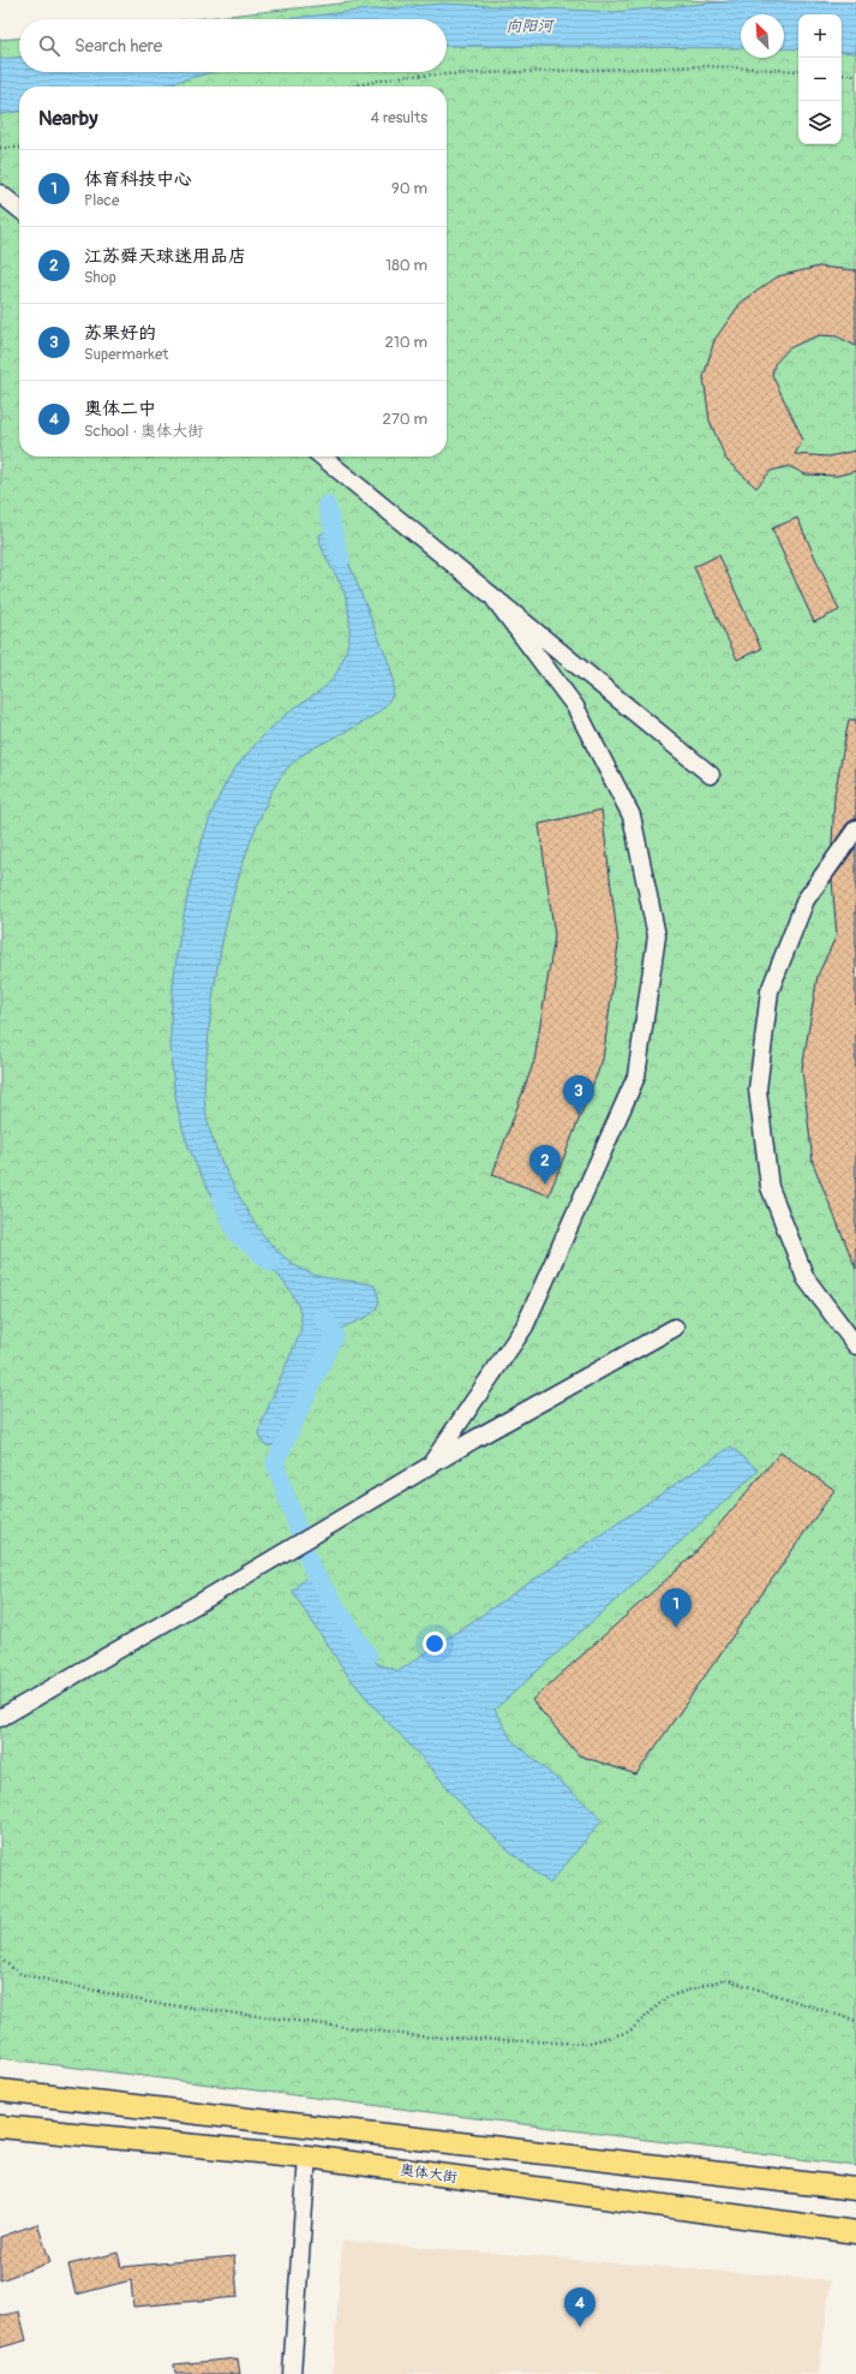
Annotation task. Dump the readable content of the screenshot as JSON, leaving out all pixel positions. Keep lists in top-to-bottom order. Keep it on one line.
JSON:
{"streets":{"main road":["奥体大街"]},"water":["向阳河"],"north":"top left","page":{"map_buttons":["+","−"],"search":"Search here","heading":["Nearby","4 results"],"list":[{"mark":"1","name":"体育科技中心","note":"Place","value":"90 m"},{"mark":"2","name":"江苏舜天球迷用品店","note":"Shop","value":"180 m"},{"mark":"3","name":"苏果好的","note":"Supermarket","value":"210 m"},{"mark":"4","name":"奥体二中","note":"School · 奥体大街","value":"270 m"}],"pins":["3","2","1","4"]}}
